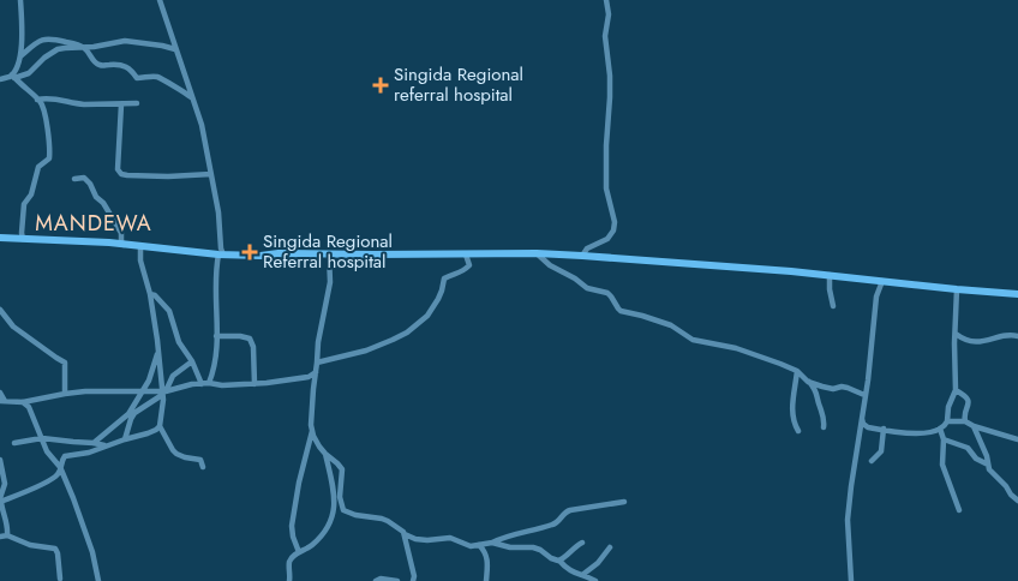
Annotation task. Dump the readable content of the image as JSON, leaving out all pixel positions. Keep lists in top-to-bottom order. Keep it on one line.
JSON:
{"districts":["MANDEWA"],"places":{"health":["Singida Regional referral hospital","Singida Regional Referral hospital"]}}
